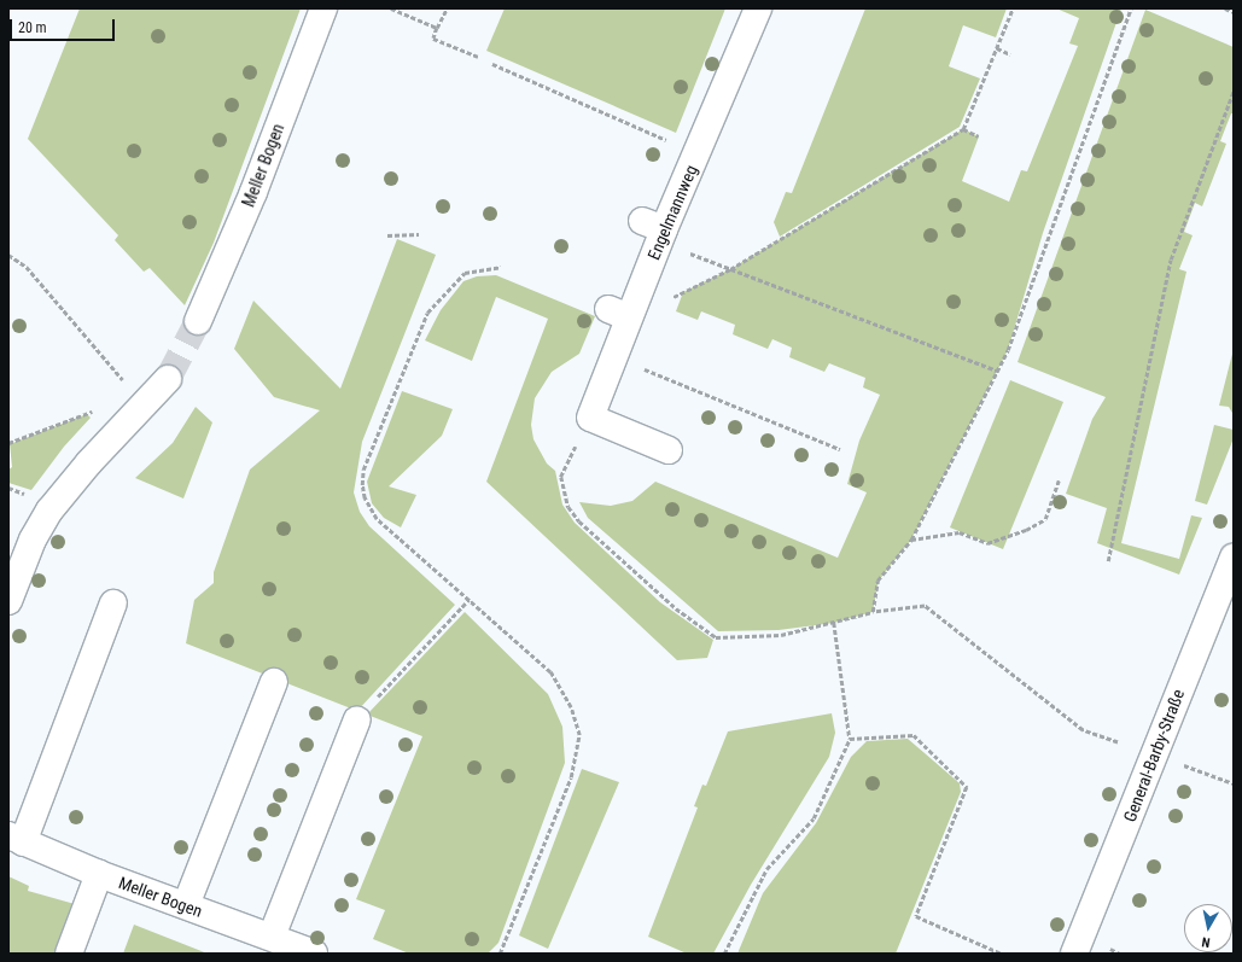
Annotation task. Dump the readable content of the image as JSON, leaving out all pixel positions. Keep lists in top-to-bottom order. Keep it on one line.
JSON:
{"streets":{"street":["Meller Bogen","Engelmannweg","General-Barby-Straße"]},"scale_bar":"20 m","north":"bottom"}
